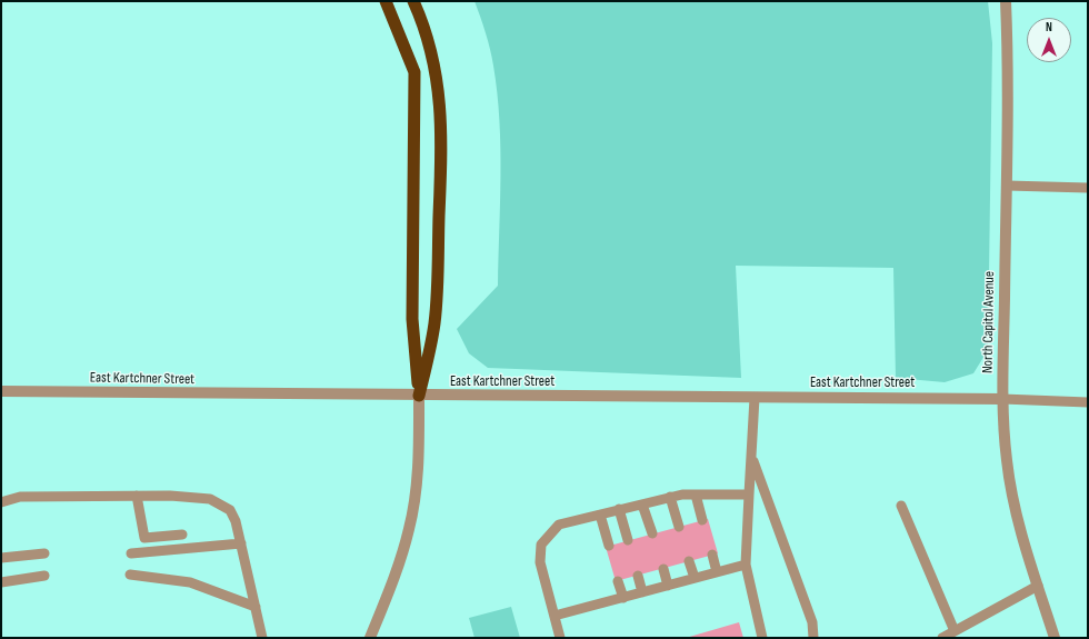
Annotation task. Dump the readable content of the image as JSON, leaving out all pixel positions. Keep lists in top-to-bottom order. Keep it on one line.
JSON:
{"streets":{"street":["North Capitol Avenue","East Kartchner Street"]},"crossings":[["North Capitol Avenue","East Kartchner Street"]],"north":"top"}
